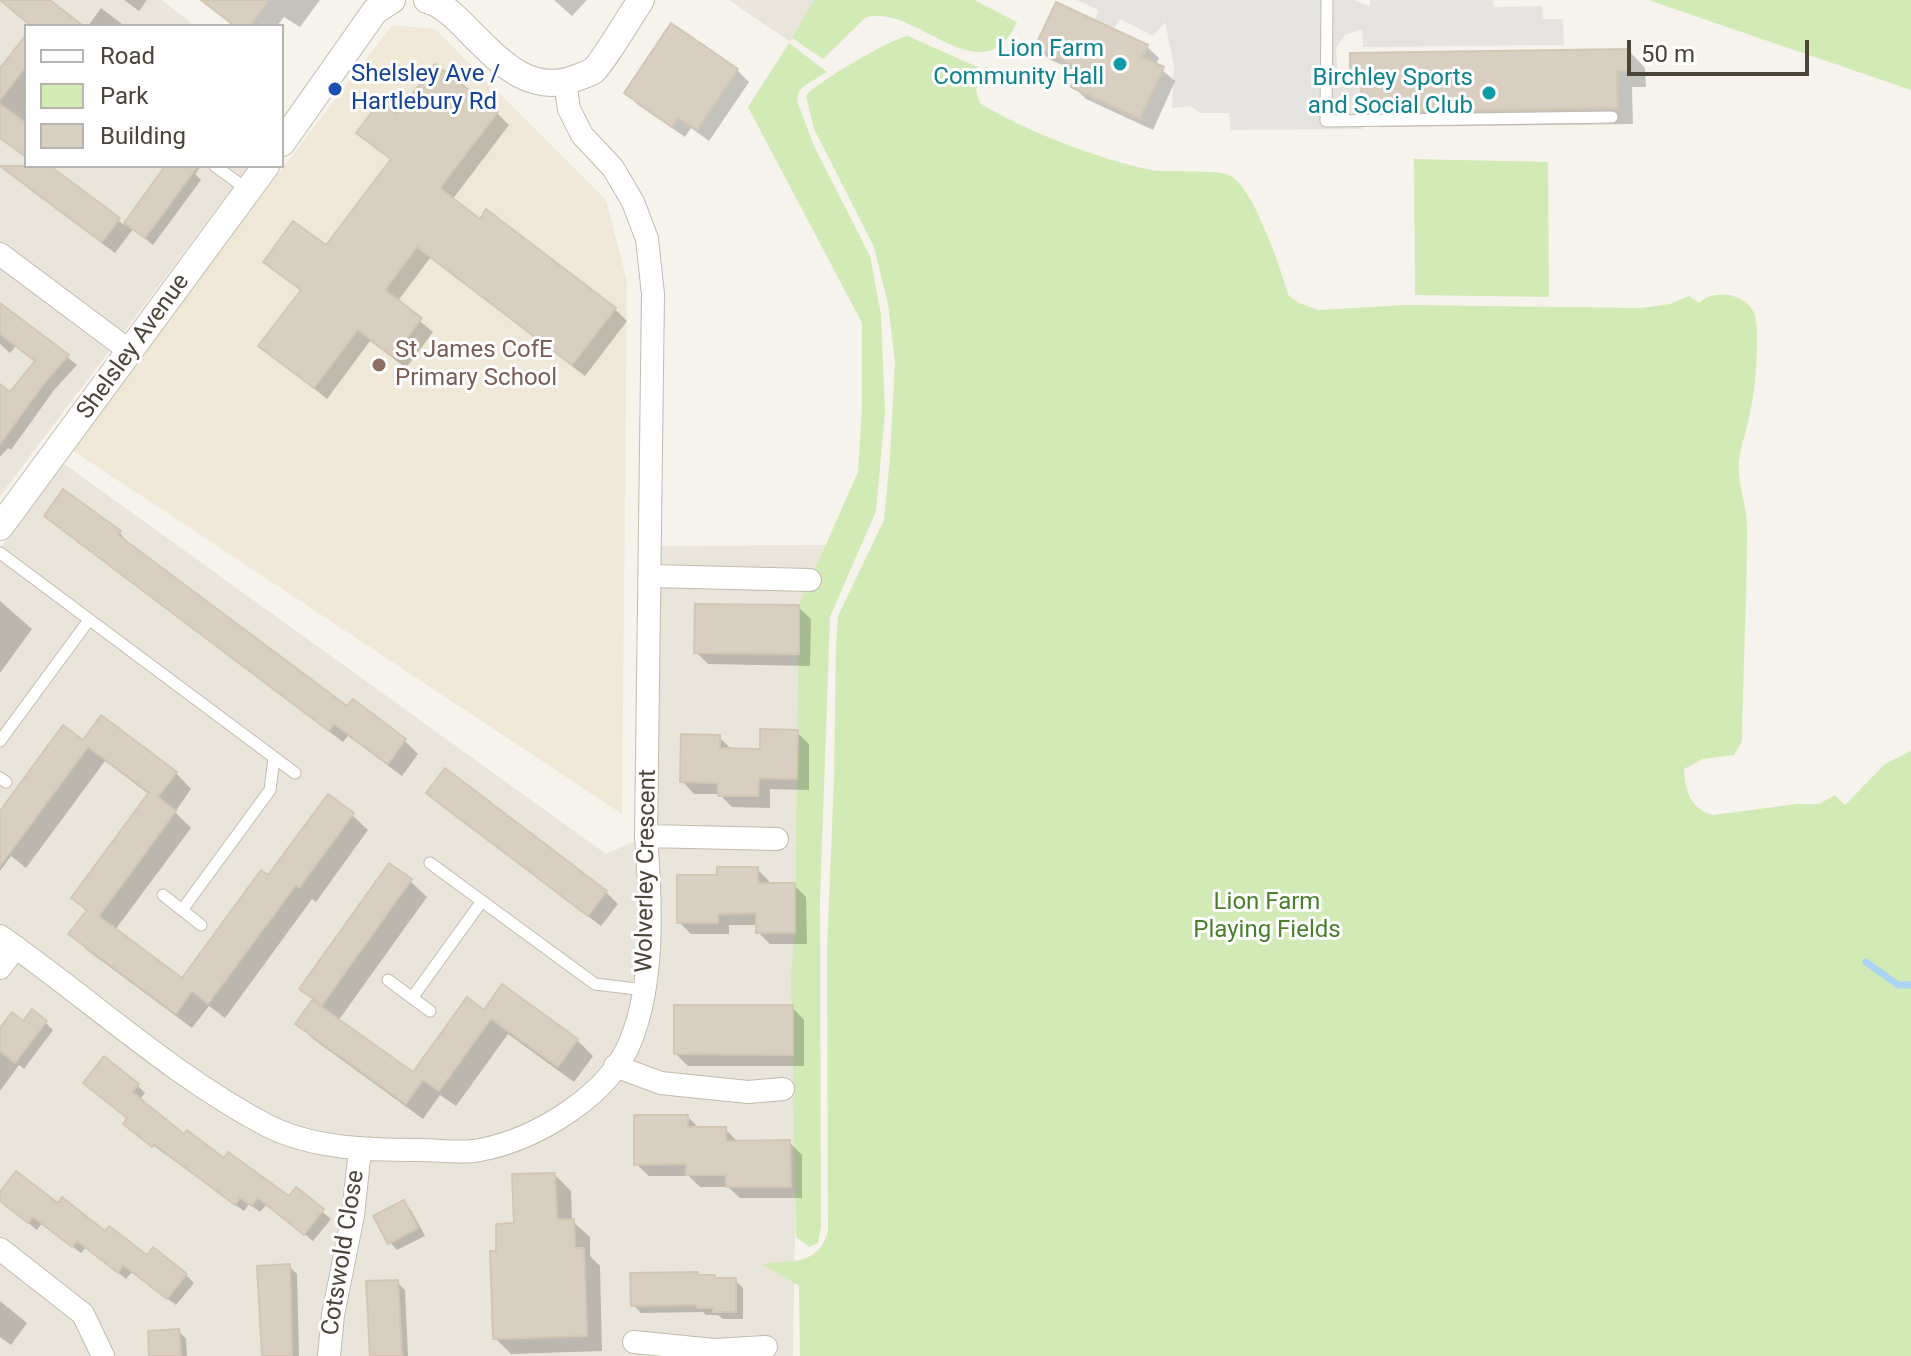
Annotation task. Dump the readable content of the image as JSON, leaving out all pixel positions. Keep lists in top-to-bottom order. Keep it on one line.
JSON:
{"streets":{"street":["Shelsley Avenue","Wolverley Crescent","Cotswold Close"]},"crossings":[["Wolverley Crescent","Cotswold Close"]],"parks":["Lion Farm Playing Fields"],"places":["Lion Farm Community Hall","Shelsley Ave / Hartlebury Rd","Birchley Sports and Social Club","St James CofE Primary School"],"legend":["Road","Park","Building"],"scale_bar":"50 m"}
